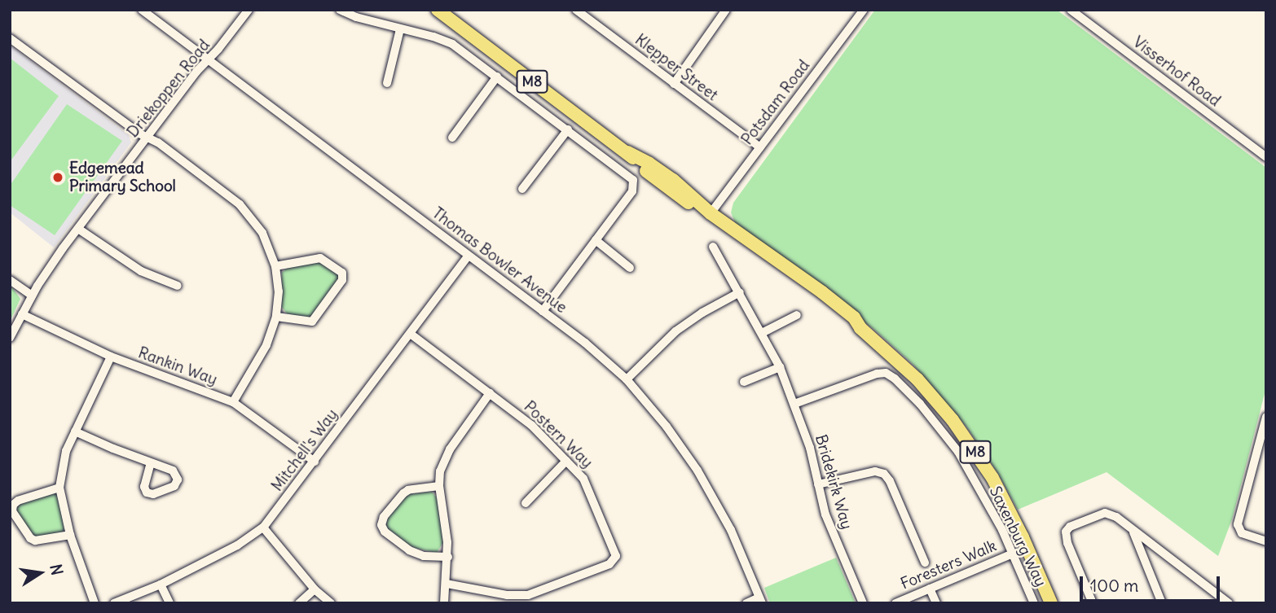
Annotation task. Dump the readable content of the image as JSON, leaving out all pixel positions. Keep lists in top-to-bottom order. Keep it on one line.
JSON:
{"streets":{"main road":["M8"],"street":["Klepper Street","Visserhof Road","Driekoppen Road","Potsdam Road","Thomas Bowler Avenue","Rankin Way","Postern Way","Mitchell's Way","Bridekirk Way","Saxenburg Way","Foresters Walk"]},"crossings":[["Klepper Street","Potsdam Road"],["M8","Potsdam Road"],["Driekoppen Road","Thomas Bowler Avenue"],["Driekoppen Road","Rankin Way"],["Thomas Bowler Avenue","Mitchell's Way"],["Rankin Way","Mitchell's Way"],["Postern Way","Mitchell's Way"],["Bridekirk Way","Saxenburg Way"],["Saxenburg Way","Foresters Walk"]],"places":["Edgemead Primary School"],"scale_bar":"100 m","north":"right"}
